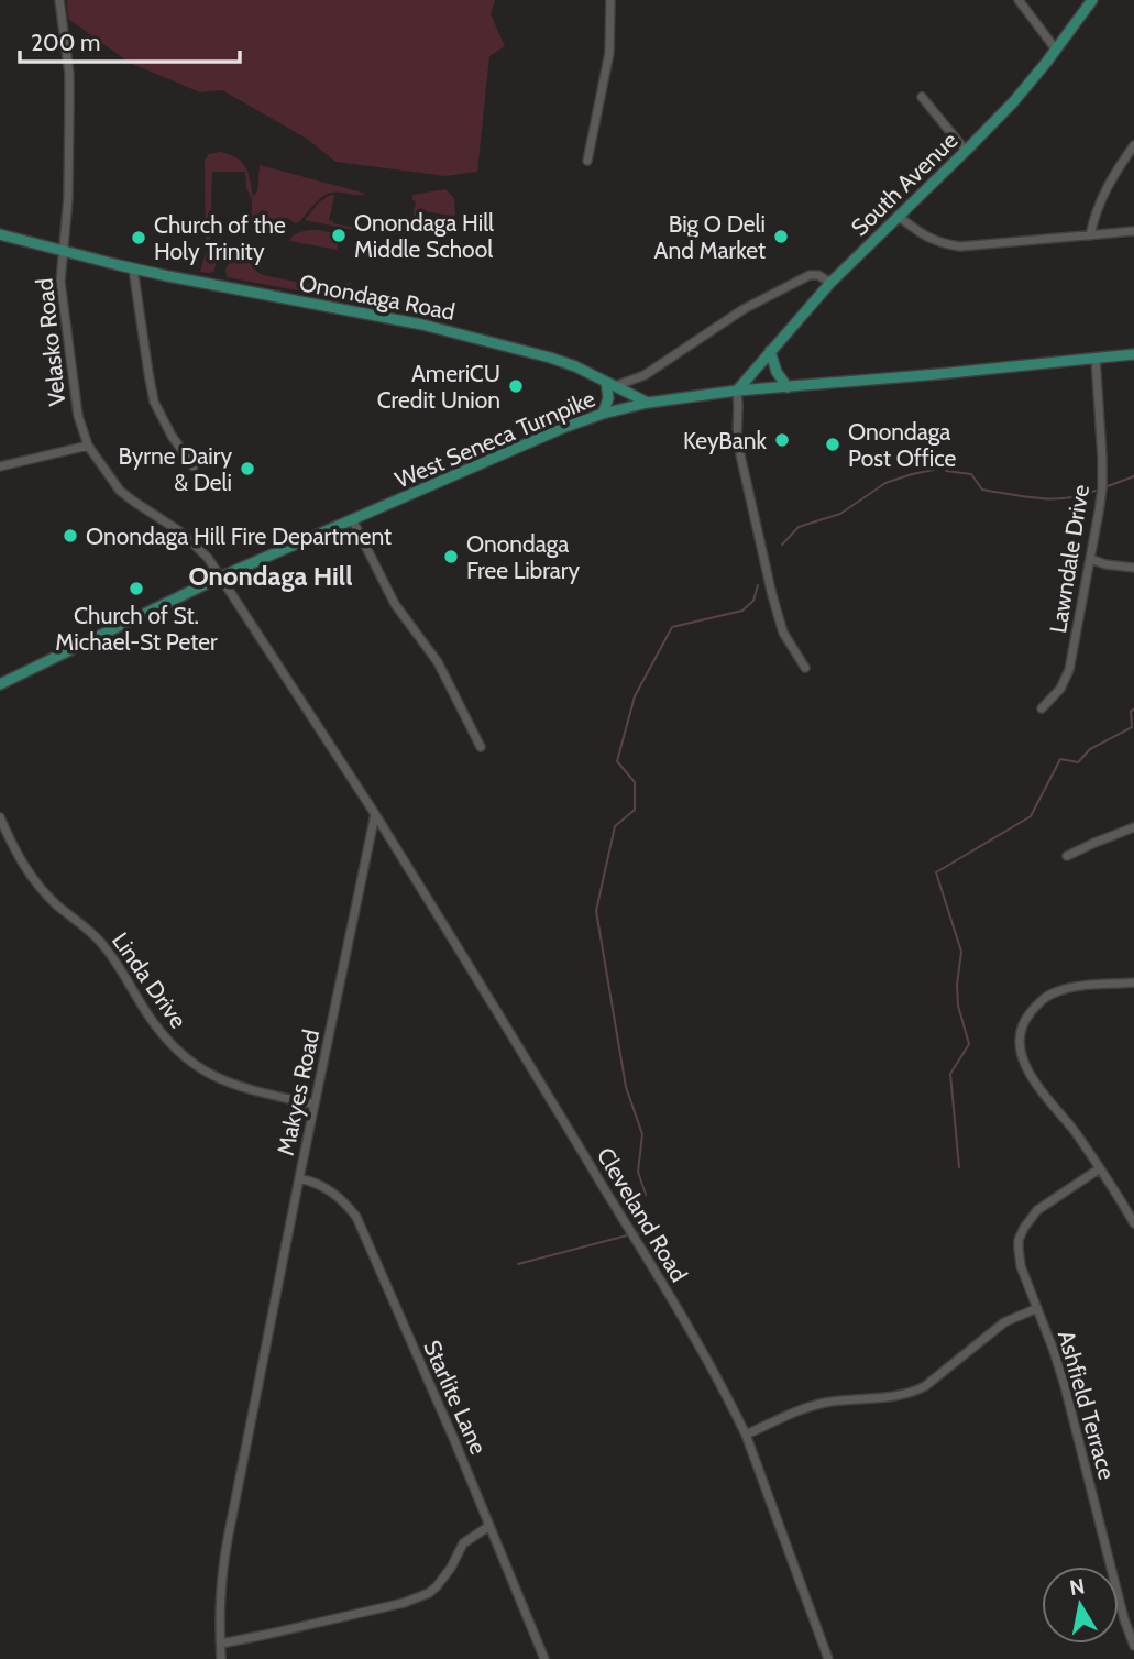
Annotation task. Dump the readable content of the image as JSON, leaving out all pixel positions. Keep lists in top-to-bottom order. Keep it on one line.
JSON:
{"streets":{"main road":["South Avenue","Onondaga Road","West Seneca Turnpike"],"street":["Velasko Road","Lawndale Drive","Linda Drive","Makyes Road","Cleveland Road","Starlite Lane","Ashfield Terrace"]},"crossings":[["South Avenue","West Seneca Turnpike"],["Onondaga Road","Velasko Road"],["Onondaga Road","West Seneca Turnpike"],["Velasko Road","West Seneca Turnpike"],["West Seneca Turnpike","Lawndale Drive"],["Linda Drive","Makyes Road"],["Makyes Road","Cleveland Road"],["Makyes Road","Starlite Lane"],["Cleveland Road","Ashfield Terrace"]],"districts":["Onondaga Hill"],"places":["Onondaga Hill Middle School","Big O Deli And Market","Church of the Holy Trinity","AmeriCU Credit Union","KeyBank","Onondaga Post Office","Byrne Dairy & Deli","Onondaga Hill Fire Department","Onondaga Free Library","Church of St. Michael-St Peter"],"scale_bar":"200 m","north":"top"}
